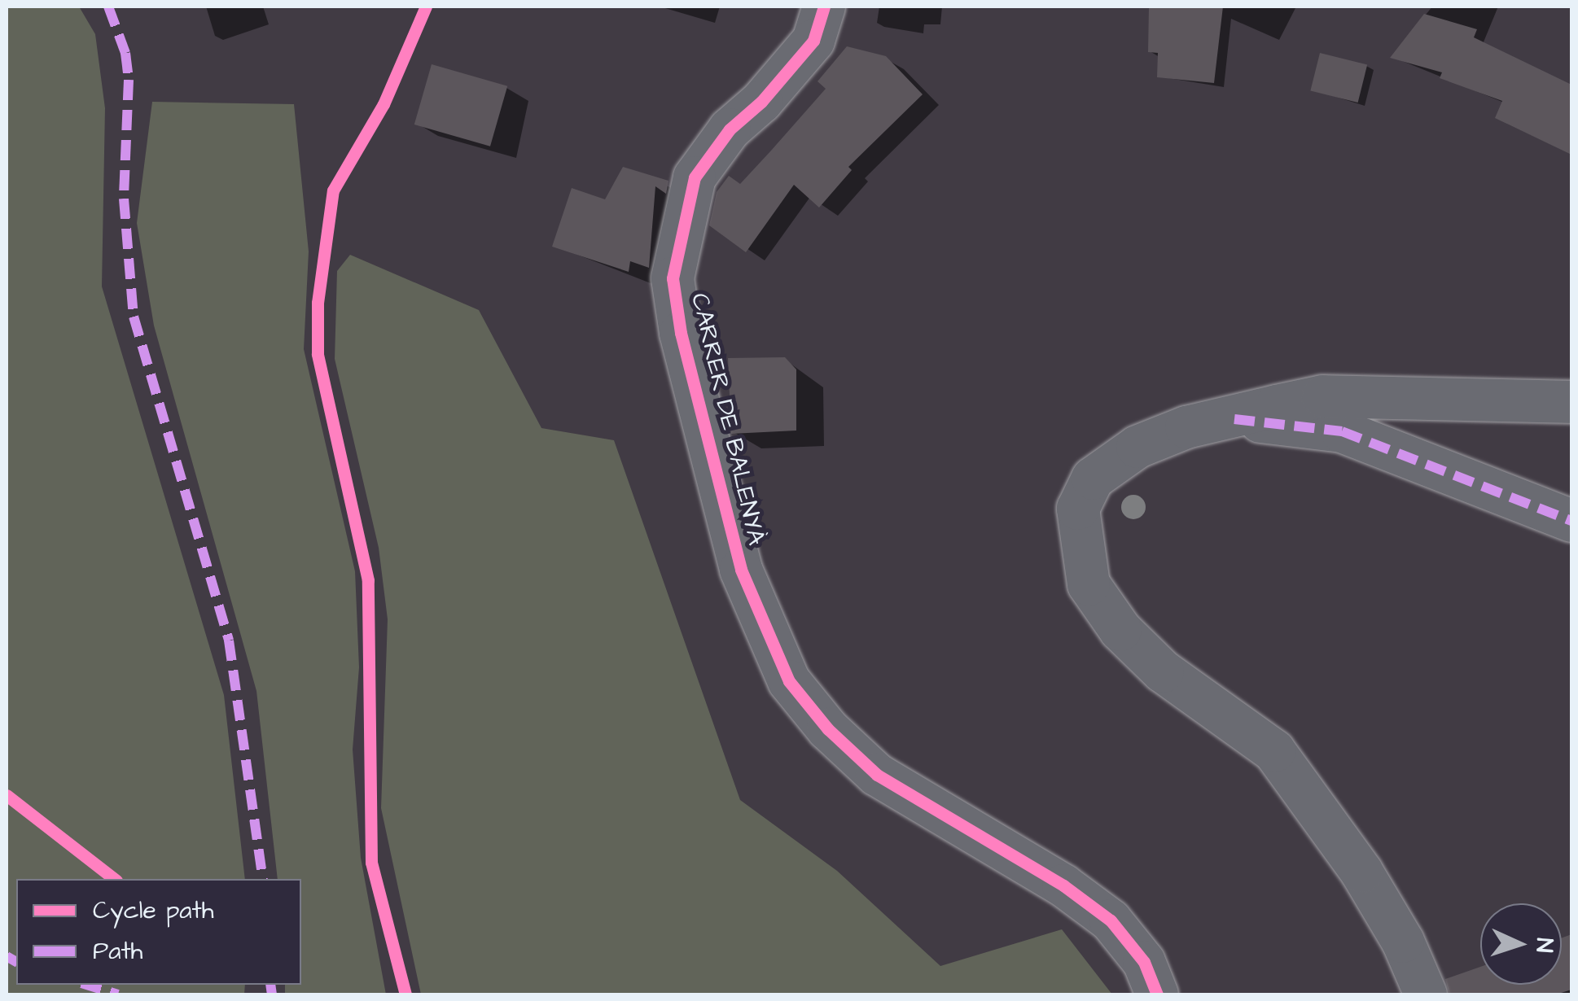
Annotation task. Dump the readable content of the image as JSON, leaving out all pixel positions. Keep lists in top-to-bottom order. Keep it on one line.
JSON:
{"streets":{"street":["CARRER DE BALENYÀ"]},"legend":["Cycle path","Path"],"north":"right"}
